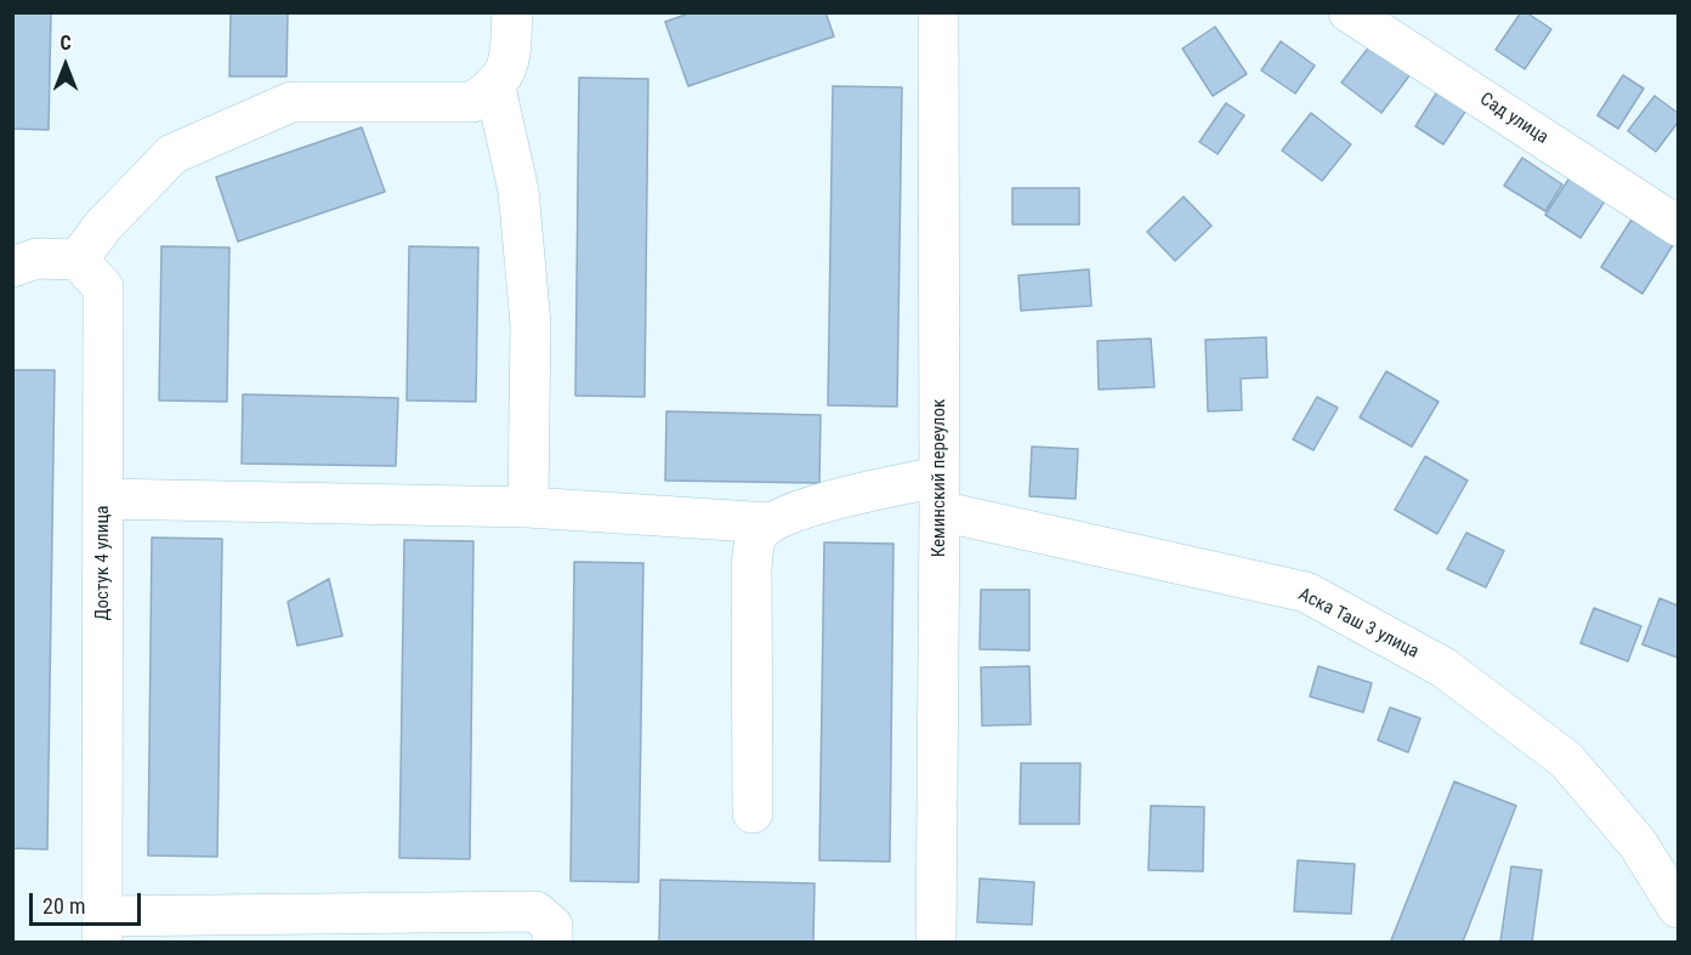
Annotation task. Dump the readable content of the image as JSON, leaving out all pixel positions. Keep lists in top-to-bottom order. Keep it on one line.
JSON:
{"streets":{"street":["Сад улица","Кеминский переулок","Достук 4 улица","Аска Таш 3 улица"]},"crossings":[["Кеминский переулок","Аска Таш 3 улица"]],"scale_bar":"20 m","north":"top"}
